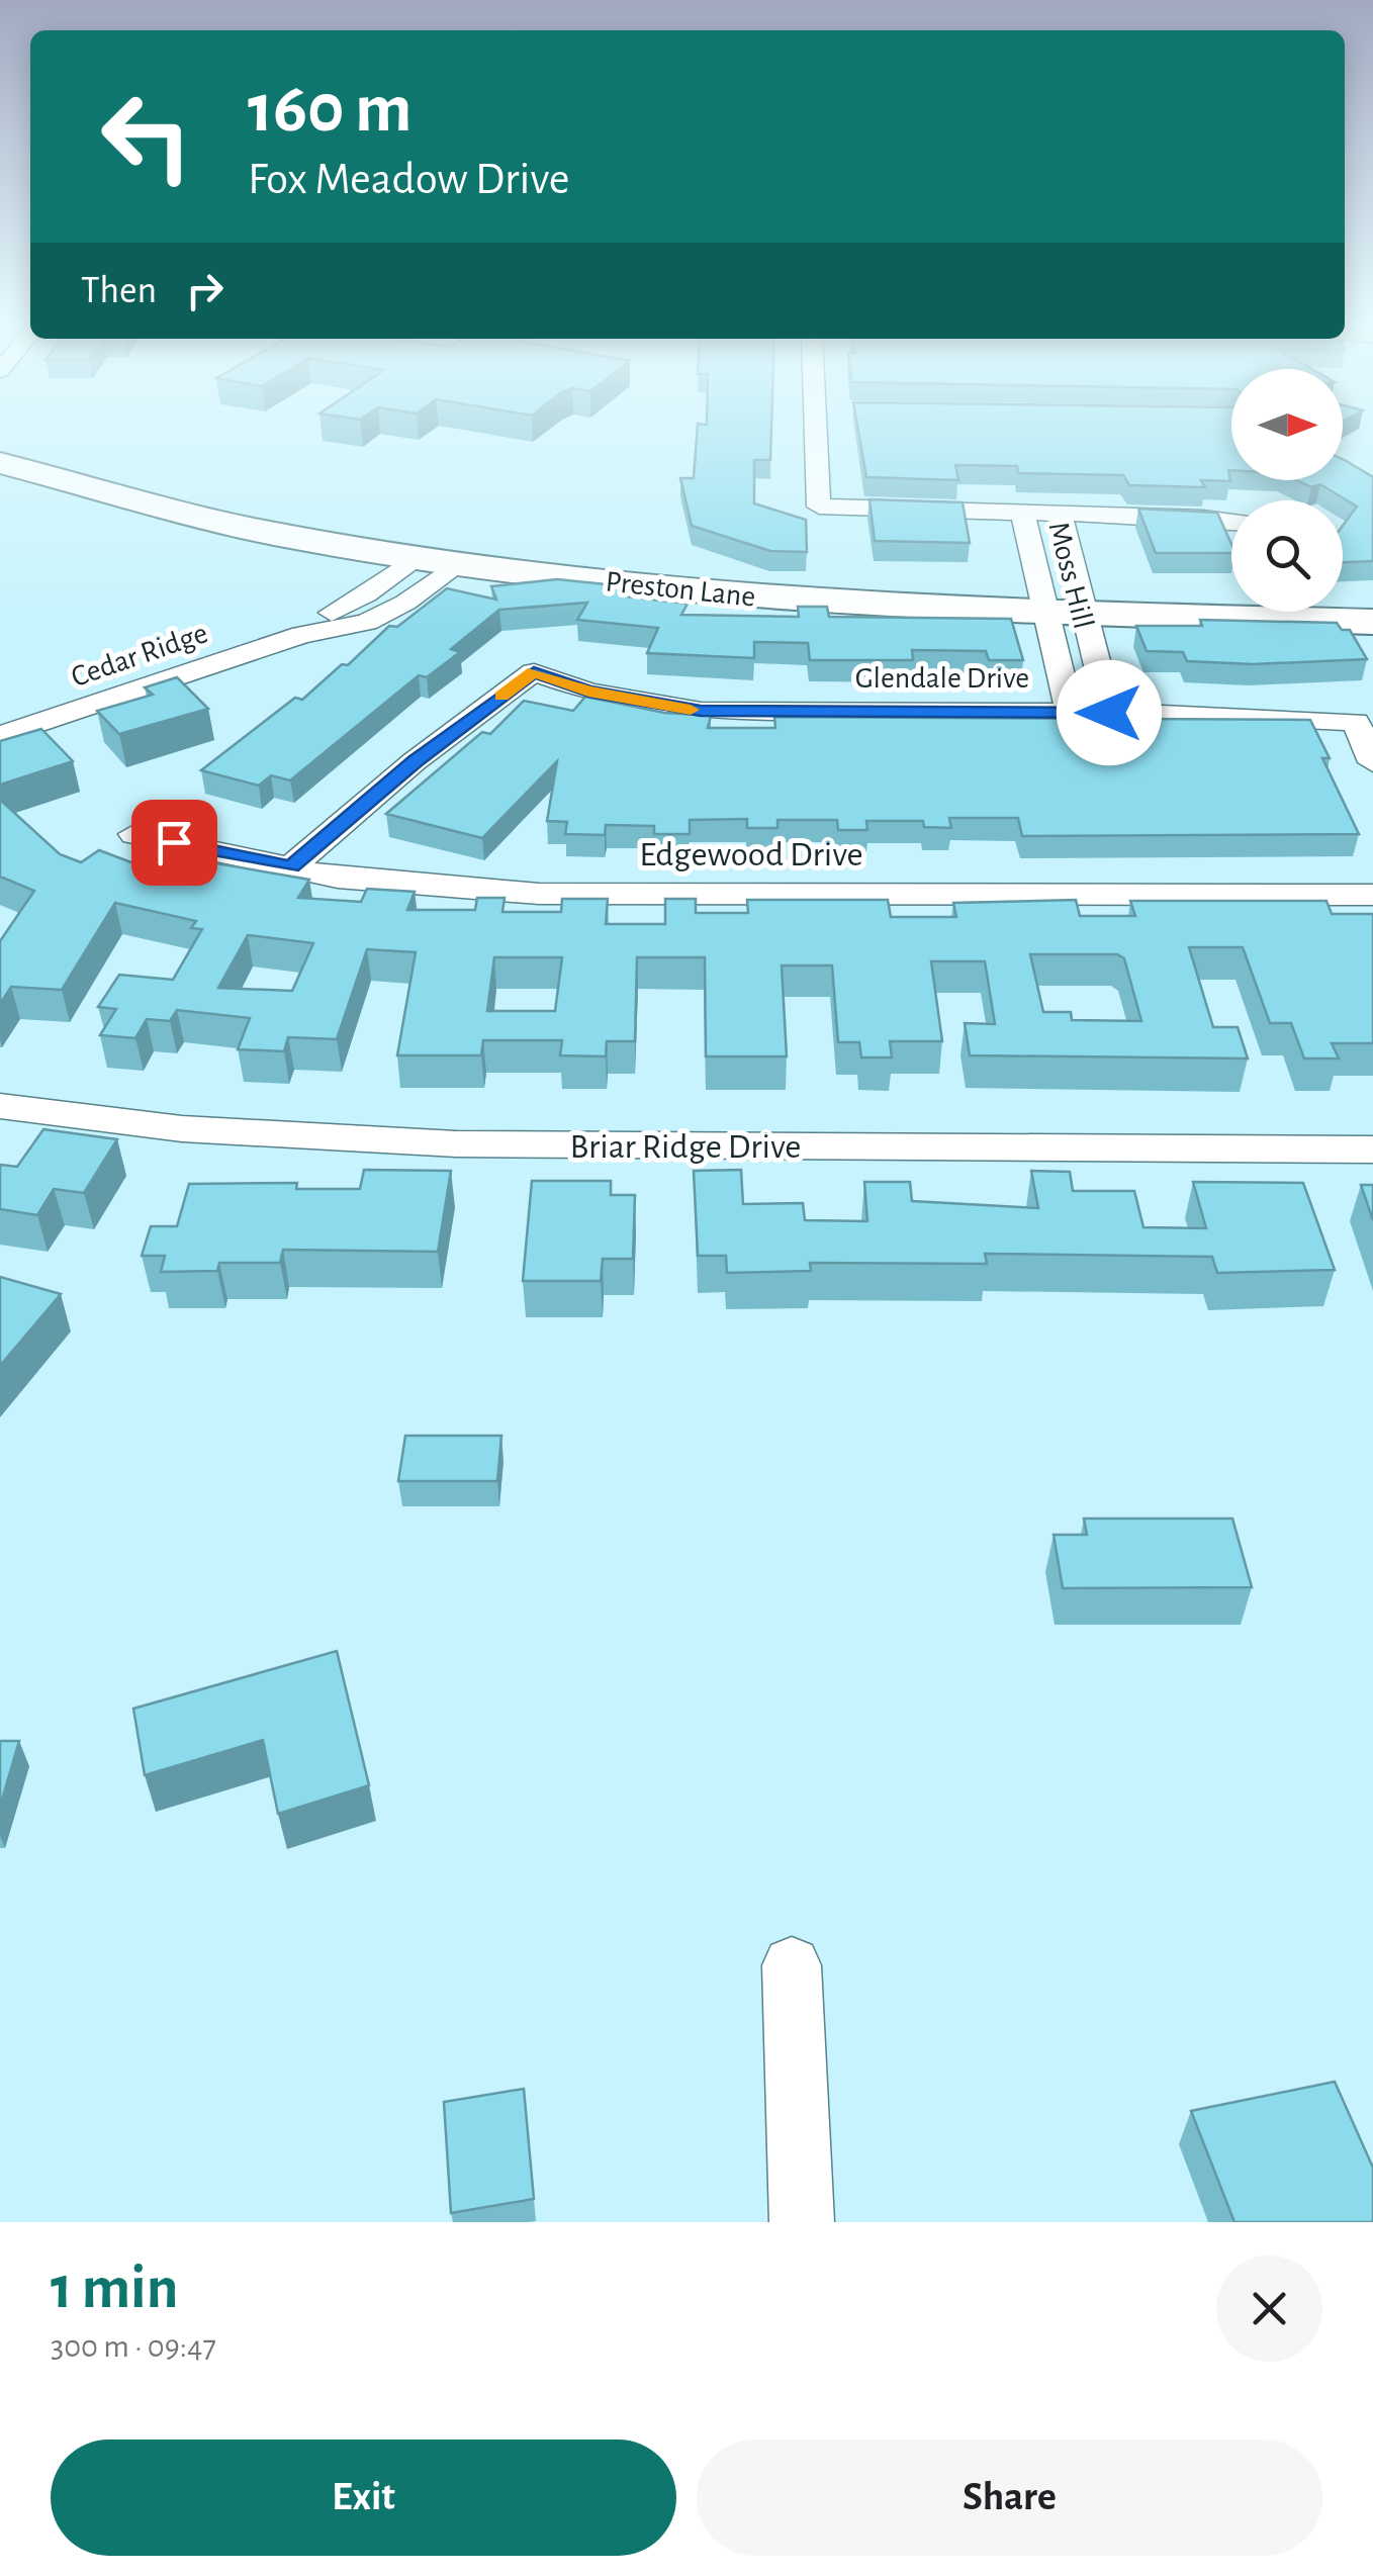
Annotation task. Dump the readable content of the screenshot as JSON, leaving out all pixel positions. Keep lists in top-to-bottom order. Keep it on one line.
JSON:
{"streets":{"street":["Moss Hill","Preston Lane","Cedar Ridge","Glendale Drive","Edgewood Drive","Briar Ridge Drive"]},"crossings":[["Moss Hill","Preston Lane"],["Moss Hill","Glendale Drive"],["Preston Lane","Cedar Ridge"],["Glendale Drive","Edgewood Drive"]],"north":"right","page":{"turn":["160 m","Fox Meadow Drive"],"then":"Then","heading":["1 min","300 m · 09:47"],"buttons":["Exit","Share"]}}
